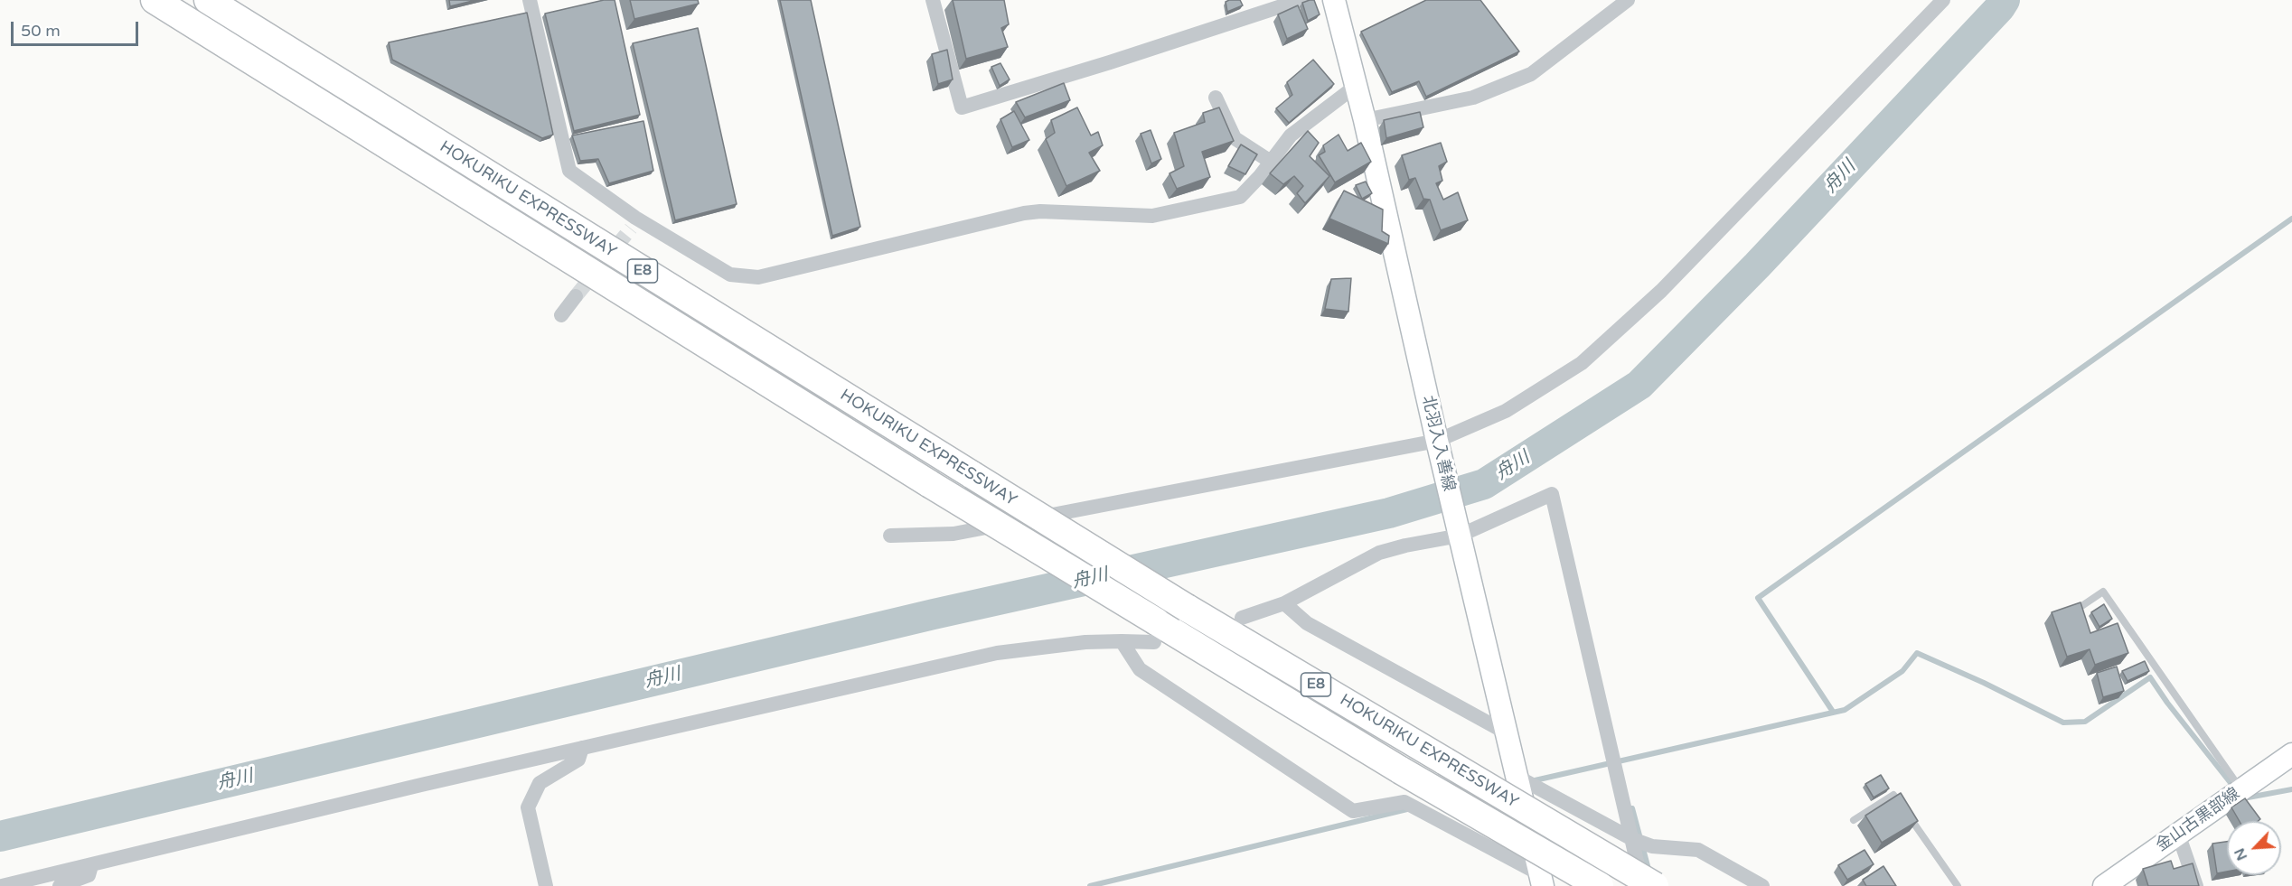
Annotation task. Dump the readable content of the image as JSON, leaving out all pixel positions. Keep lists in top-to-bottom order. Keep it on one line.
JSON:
{"streets":{"highway":["HOKURIKU EXPRESSWAY","E8"],"main road":["北羽入入善線","金山古黒部線"]},"water":["舟川"],"scale_bar":"50 m","north":"bottom left"}
